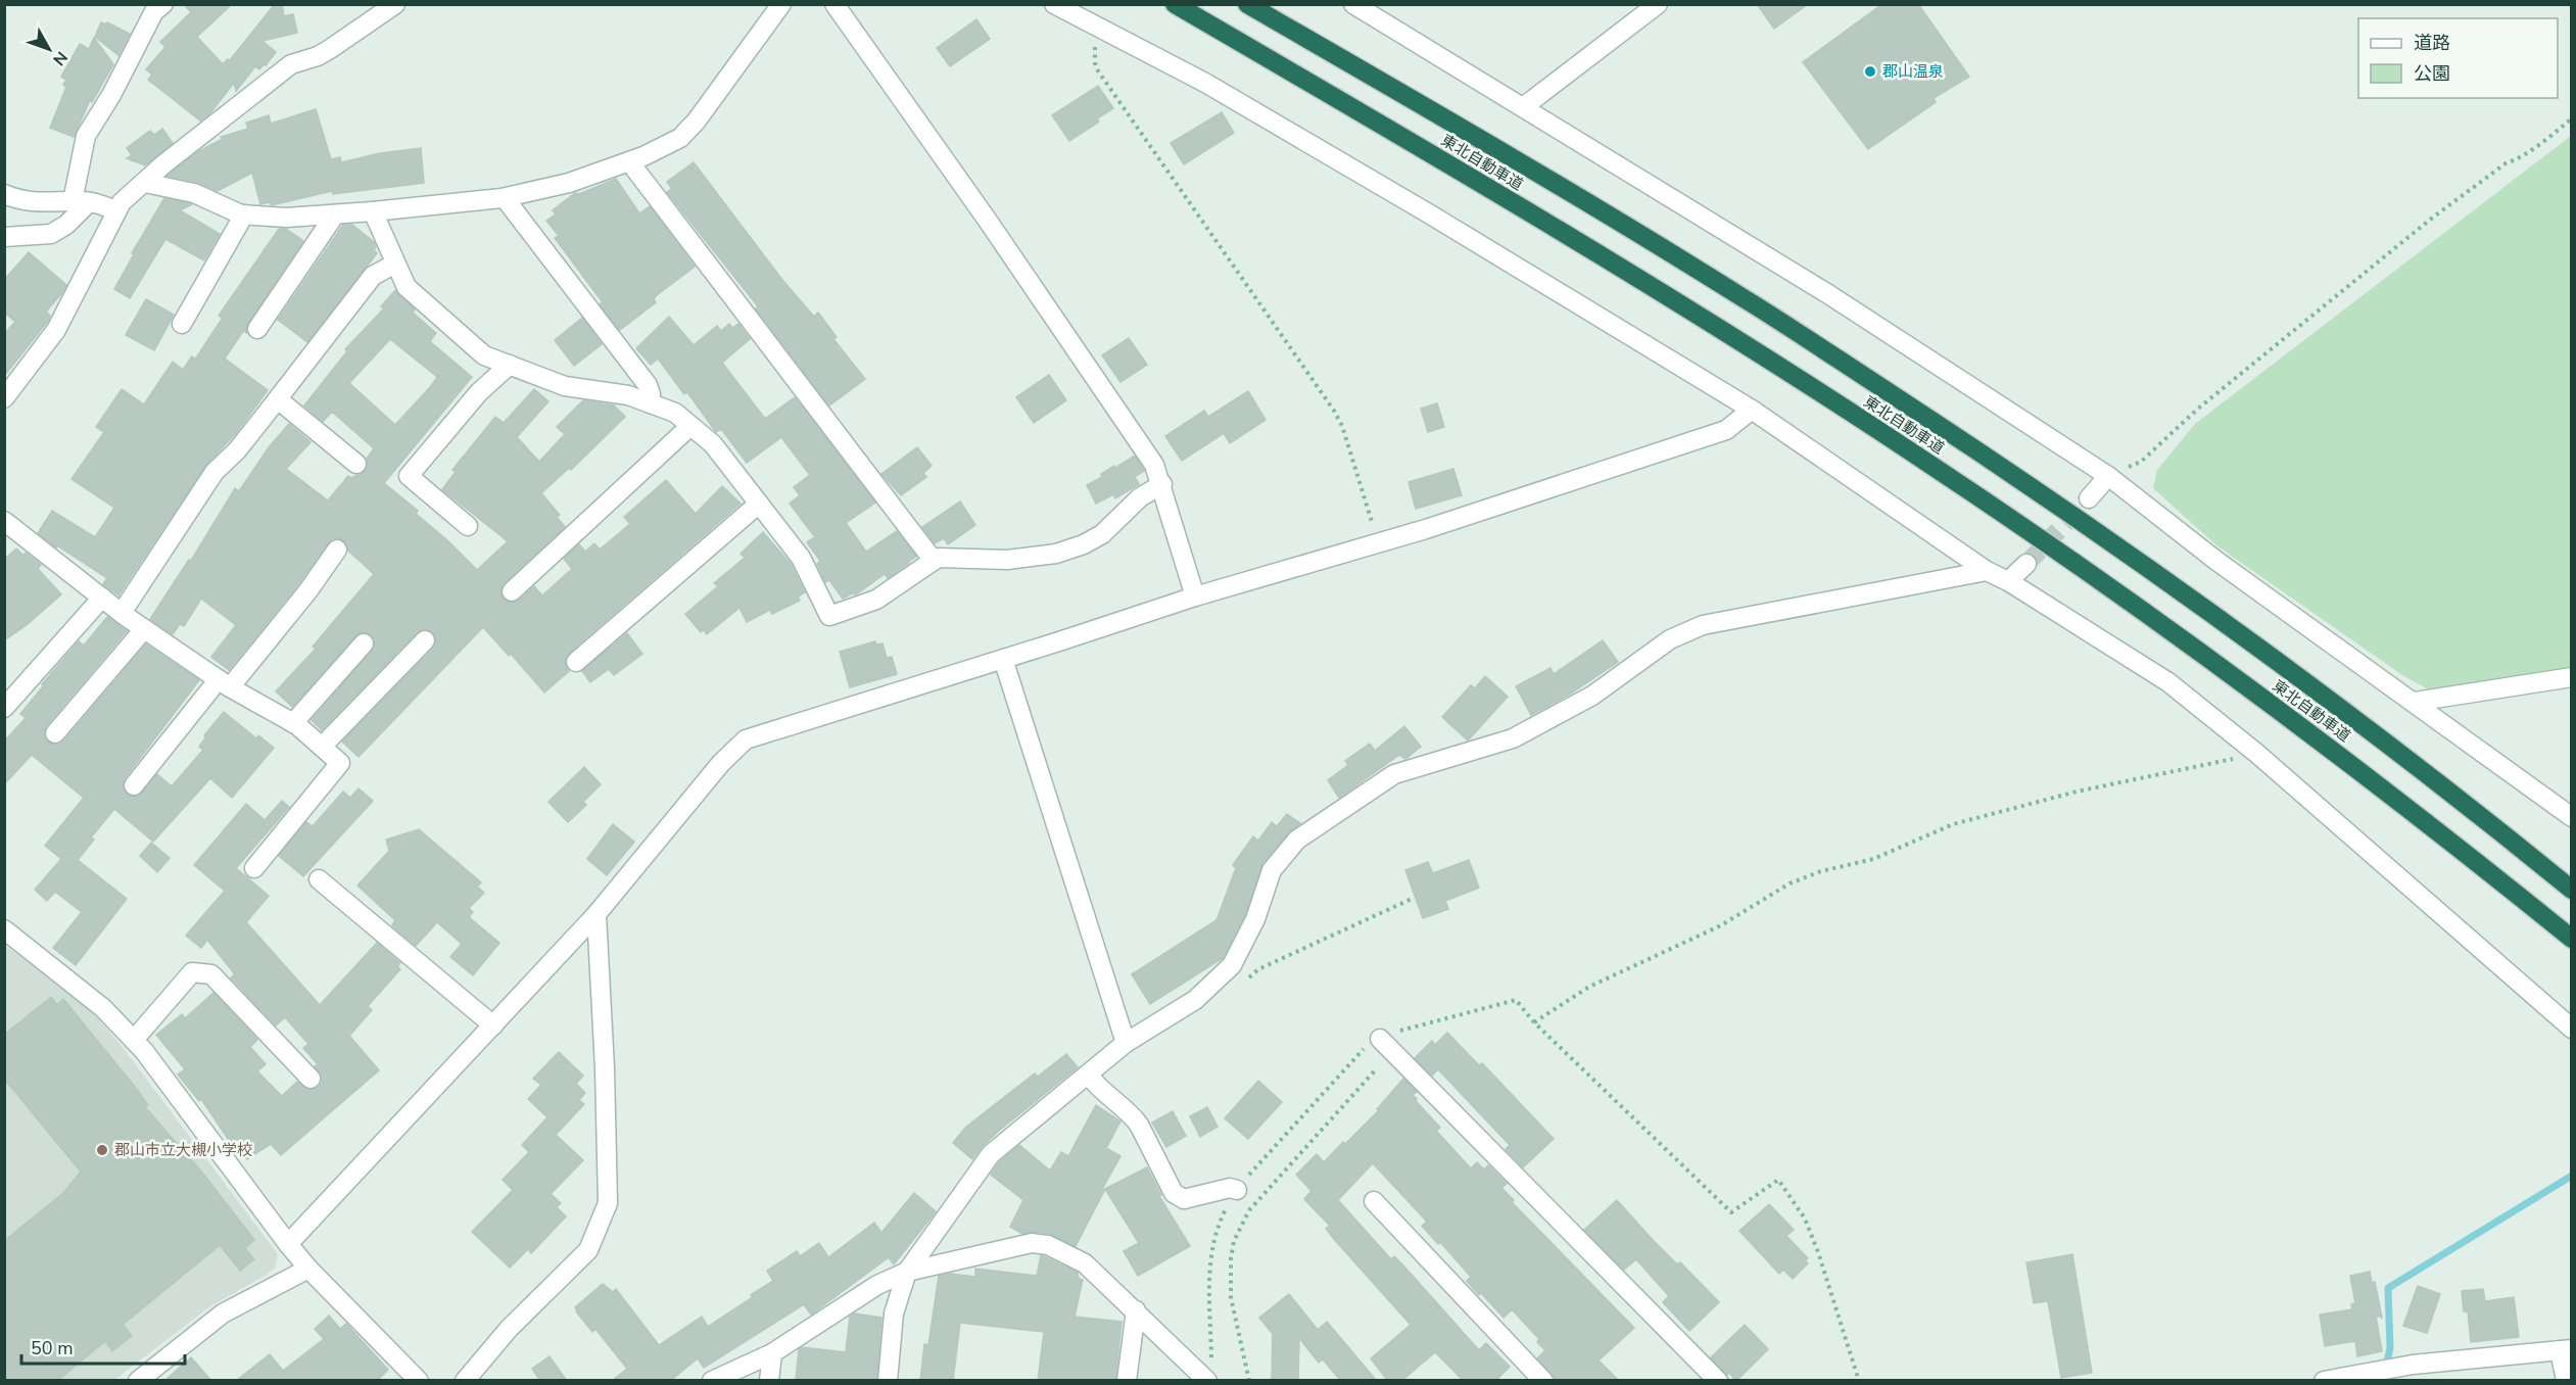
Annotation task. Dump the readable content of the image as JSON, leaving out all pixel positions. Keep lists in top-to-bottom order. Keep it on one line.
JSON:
{"streets":{"highway":["東北自動車道"]},"places":["郡山温泉","郡山市立大槻小学校"],"legend":["道路","公園"],"scale_bar":"50 m","north":"bottom right"}
